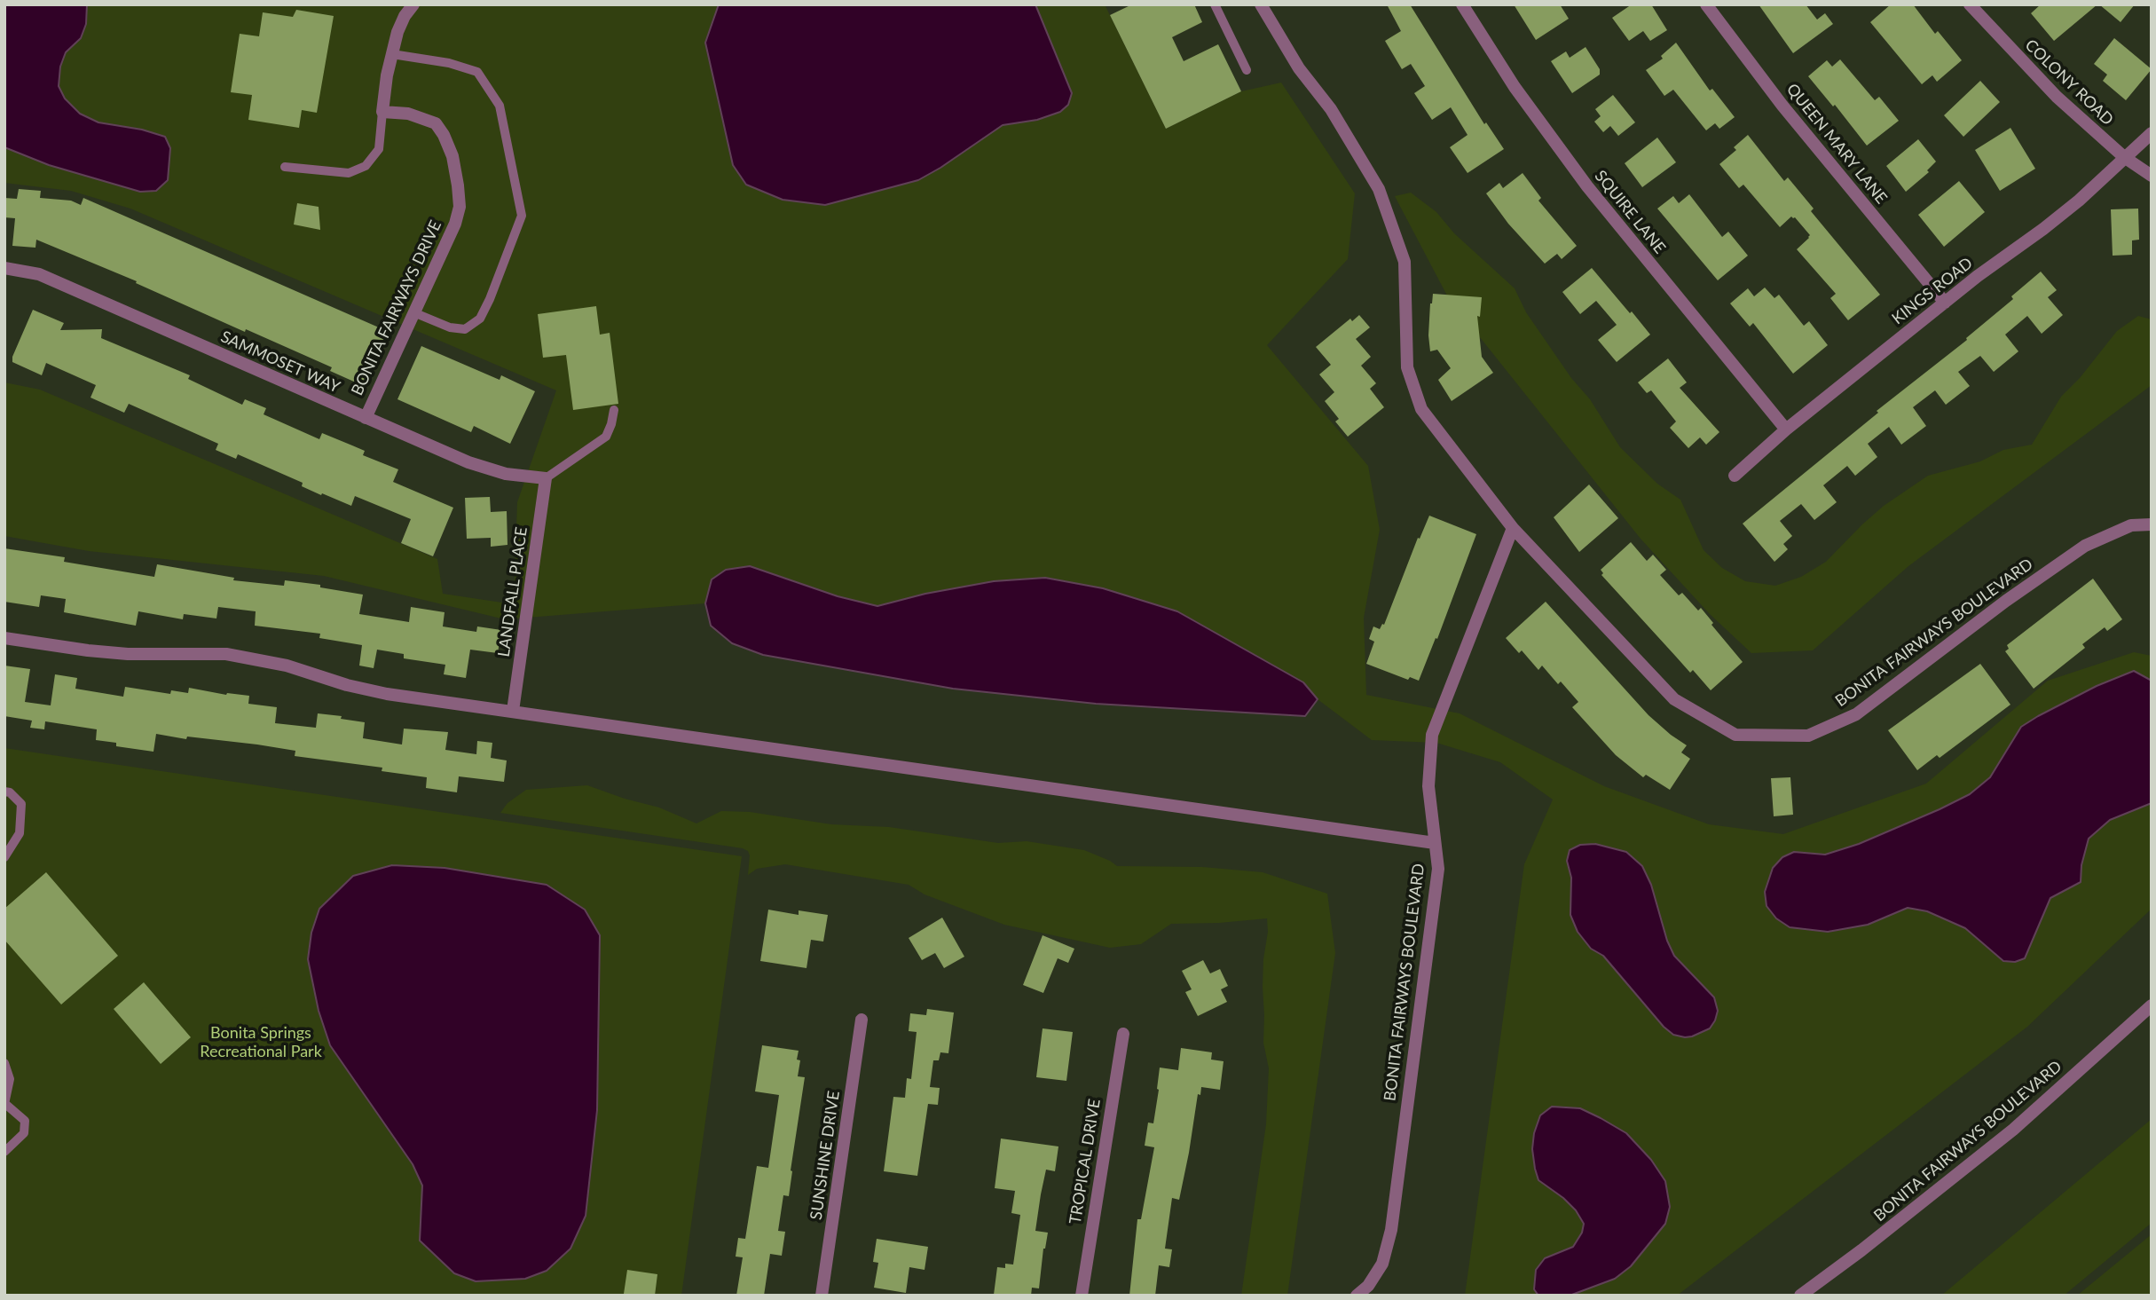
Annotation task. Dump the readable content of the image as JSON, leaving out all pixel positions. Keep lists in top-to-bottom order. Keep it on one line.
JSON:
{"streets":{"street":["COLONY ROAD","QUEEN MARY LANE","SQUIRE LANE","KINGS ROAD","BONITA FAIRWAYS DRIVE","SAMMOSET WAY","LANDFALL PLACE","BONITA FAIRWAYS BOULEVARD","SUNSHINE DRIVE","TROPICAL DRIVE"]},"crossings":[["COLONY ROAD","KINGS ROAD"],["QUEEN MARY LANE","KINGS ROAD"],["SQUIRE LANE","KINGS ROAD"],["BONITA FAIRWAYS DRIVE","SAMMOSET WAY"],["SAMMOSET WAY","LANDFALL PLACE"]],"parks":["Bonita Springs Recreational Park"]}
